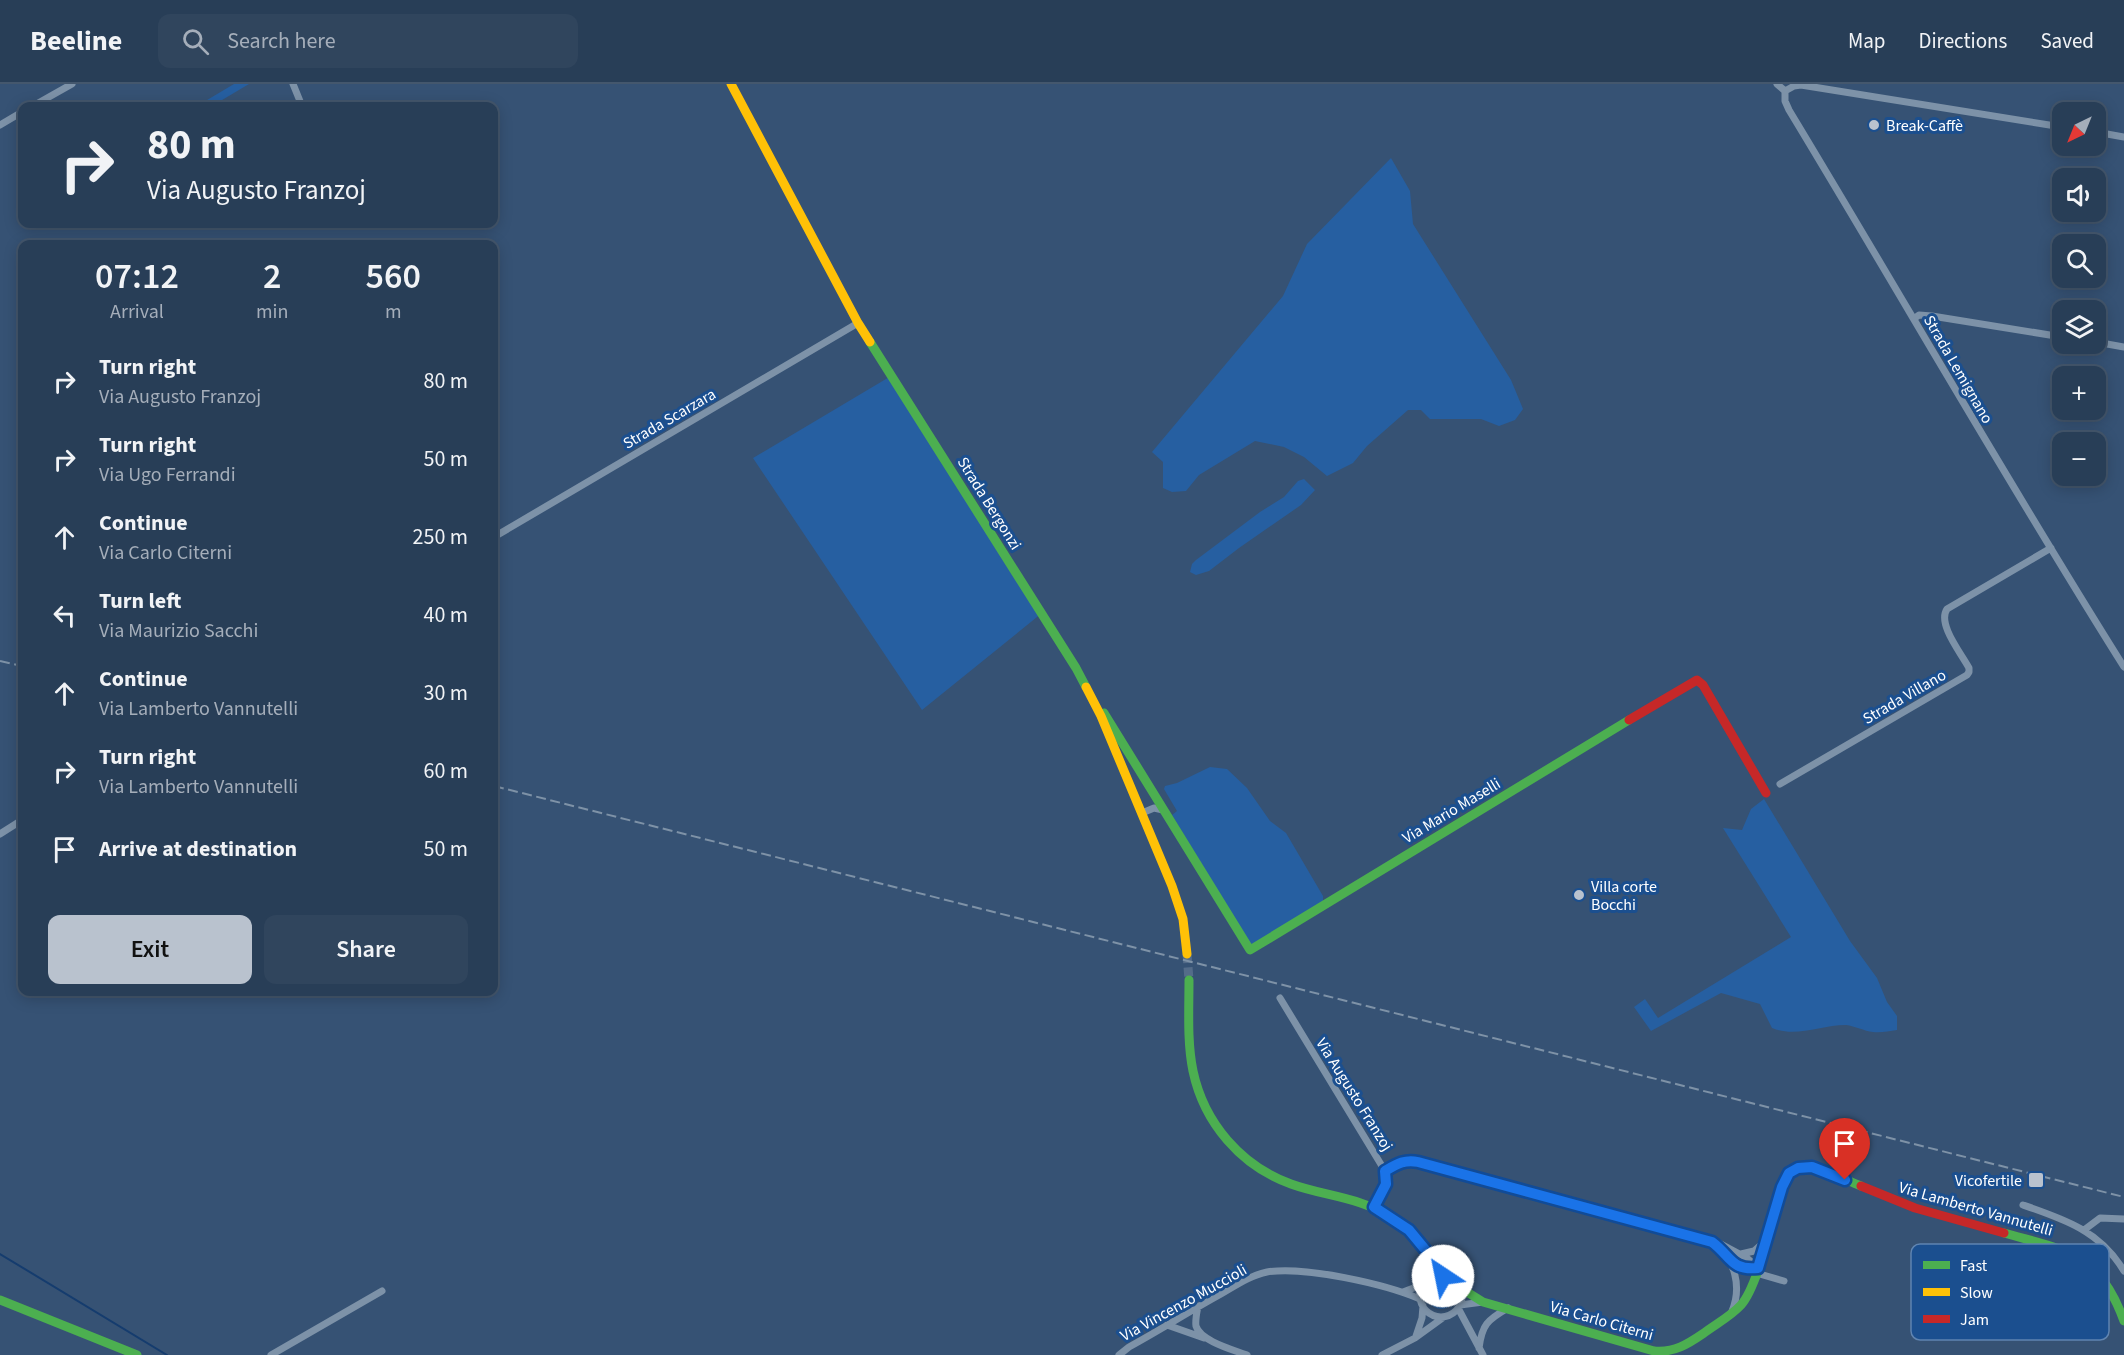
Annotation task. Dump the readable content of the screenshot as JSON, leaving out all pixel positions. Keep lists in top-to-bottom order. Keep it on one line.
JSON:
{"streets":{"street":["Strada Lemignano","Strada Scarzara","Strada Bergonzi","Strada Villano","Via Mario Maselli","Via Augusto Franzoj","Via Lamberto Vannutelli","Via Vincenzo Muccioli","Via Carlo Citerni"]},"crossings":[["Strada Lemignano","Strada Villano"],["Strada Scarzara","Strada Bergonzi"],["Strada Bergonzi","Via Mario Maselli"],["Via Lamberto Vannutelli","Via Carlo Citerni"],["Via Vincenzo Muccioli","Via Carlo Citerni"]],"places":{"other":["Break-Caffè","Villa corte Bocchi"],"transit":["Vicofertile"]},"legend":["Fast","Slow","Jam"],"north":"bottom left","page":{"header":"Beeline","search":"Search here","nav":["Map","Directions","Saved"],"map_buttons":["+","−"],"turn":["80 m","Via Augusto Franzoj"],"eta":["07:12","Arrival","2","min","560","m"],"list":[{"name":"Turn right","note":"Via Augusto Franzoj","value":"80 m"},{"name":"Turn right","note":"Via Ugo Ferrandi","value":"50 m"},{"name":"Continue","note":"Via Carlo Citerni","value":"250 m"},{"name":"Turn left","note":"Via Maurizio Sacchi","value":"40 m"},{"name":"Continue","note":"Via Lamberto Vannutelli","value":"30 m"},{"name":"Turn right","note":"Via Lamberto Vannutelli","value":"60 m"},{"name":"Arrive at destination","value":"50 m"}],"buttons":["Exit","Share"]}}
